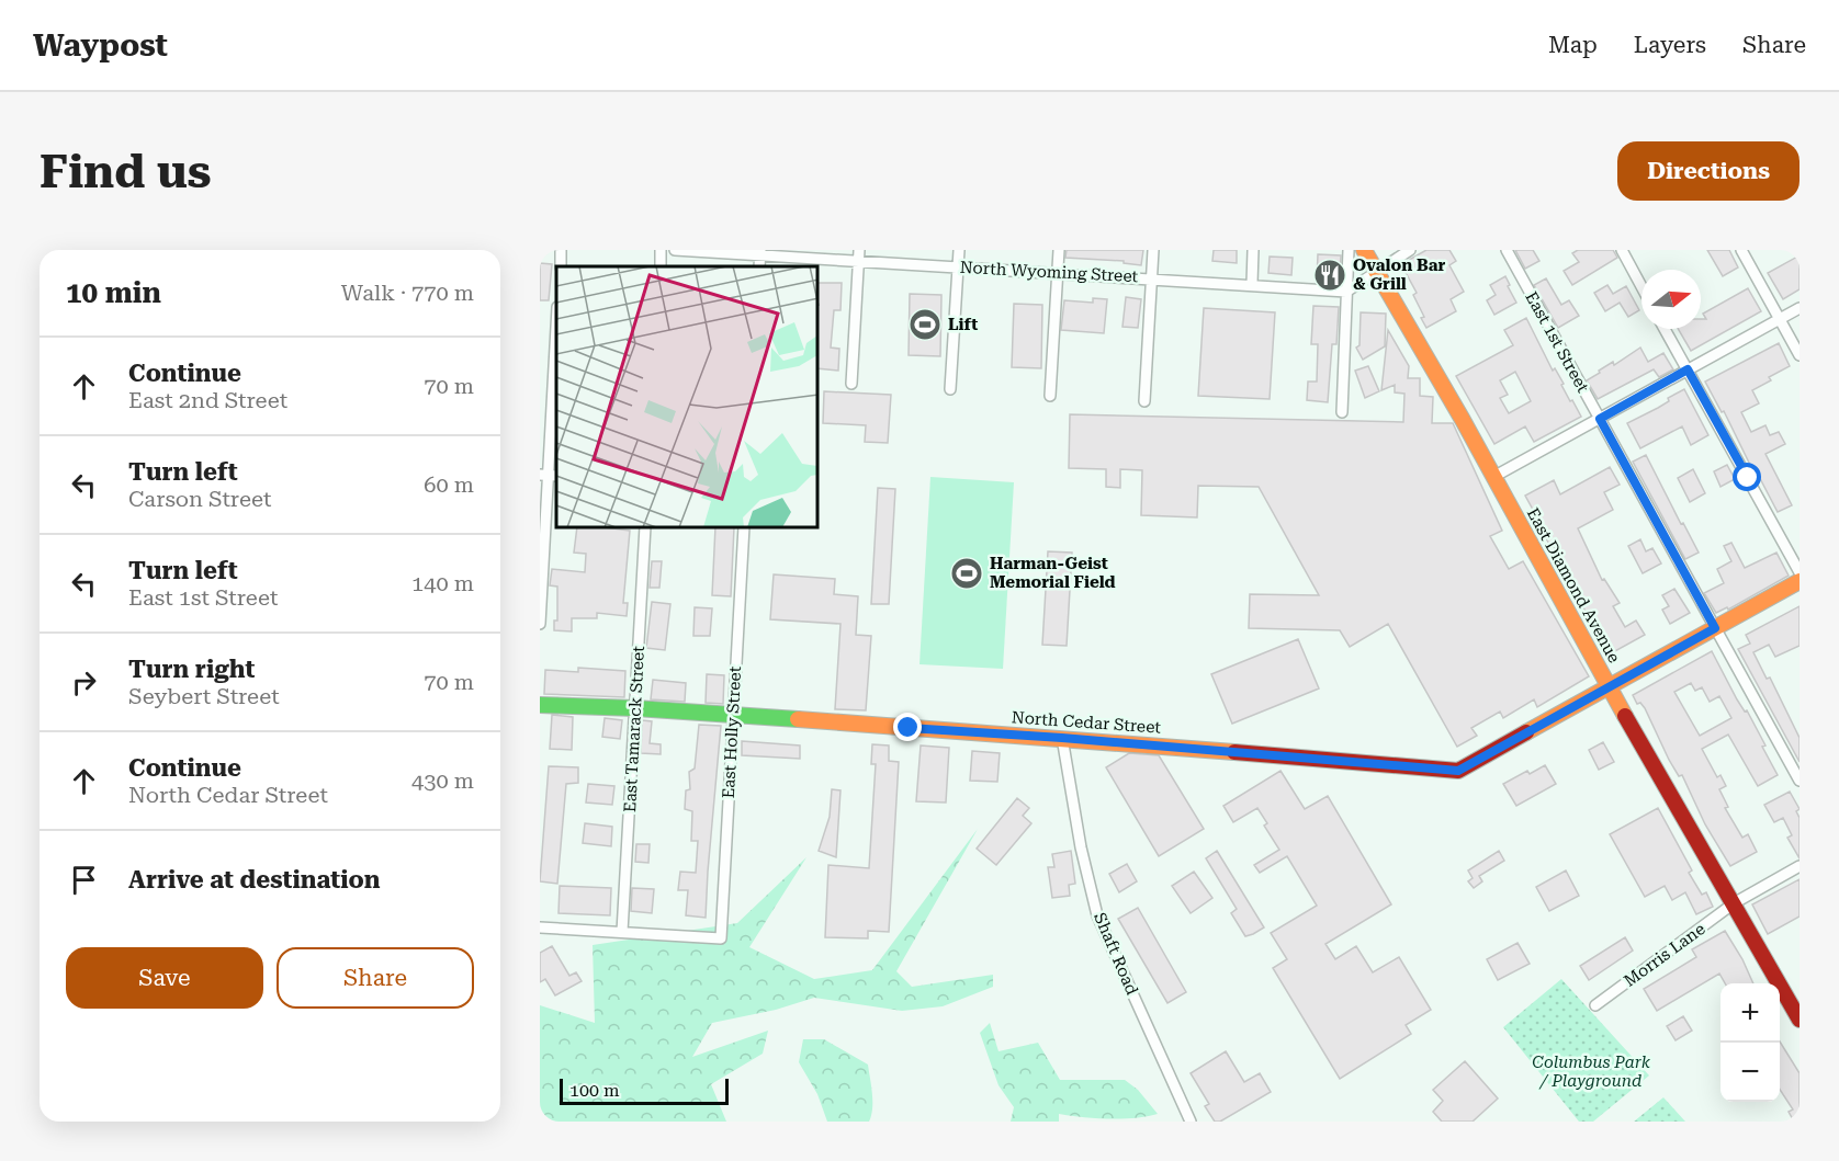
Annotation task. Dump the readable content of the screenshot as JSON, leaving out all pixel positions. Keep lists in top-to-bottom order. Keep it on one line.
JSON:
{"streets":{"street":["North Wyoming Street","East 1st Street","East Diamond Avenue","North Cedar Street","East Tamarack Street","East Holly Street","Shaft Road","Morris Lane"]},"crossings":[["East 1st Street","North Cedar Street"],["East Diamond Avenue","North Cedar Street"],["East Diamond Avenue","Morris Lane"],["North Cedar Street","East Tamarack Street"],["North Cedar Street","East Holly Street"],["North Cedar Street","Shaft Road"],["East Tamarack Street","East Holly Street"]],"parks":["Columbus Park / Playground"],"places":{"restaurant":["Ovalon Bar & Grill"],"sports":["Lift","Harman-Geist Memorial Field"]},"scale_bar":"100 m","north":"right","page":{"header":"Waypost","nav":["Map","Layers","Share"],"buttons":["Directions",["Save","Share"]],"title":"Find us","heading":["10 min","Walk · 770 m"],"list":[["Continue","East 2nd Street","70 m"],["Turn left","Carson Street","60 m"],["Turn left","East 1st Street","140 m"],["Turn right","Seybert Street","70 m"],["Continue","North Cedar Street","430 m"],"Arrive at destination"],"map_buttons":["+","−"],"scale":"100 m"}}
